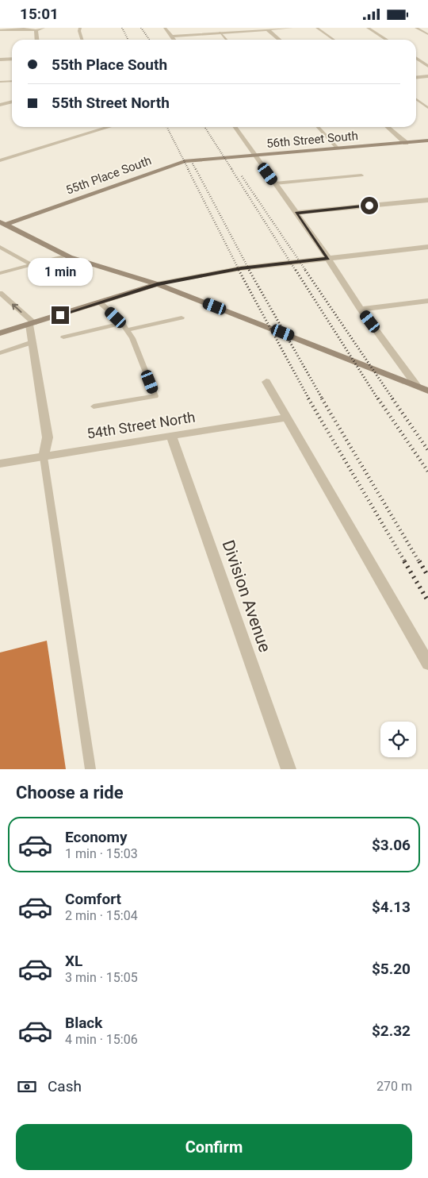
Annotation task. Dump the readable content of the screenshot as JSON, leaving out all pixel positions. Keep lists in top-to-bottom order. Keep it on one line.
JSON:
{"streets":{"street":["56th Street South","55th Place South","54th Street North","Division Avenue"]},"crossings":[["56th Street South","55th Place South"],["54th Street North","Division Avenue"]],"page":{"status":"15:01","banner":["55th Place South","55th Street North"],"bubble":"1 min","heading":"Choose a ride","list":[{"name":"Economy","note":"1 min · 15:03","value":"$3.06"},{"name":"Comfort","note":"2 min · 15:04","value":"$4.13"},{"name":"XL","note":"3 min · 15:05","value":"$5.20"},{"name":"Black","note":"4 min · 15:06","value":"$2.32"}],"pay":["Cash","270 m"],"buttons":"Confirm"}}
